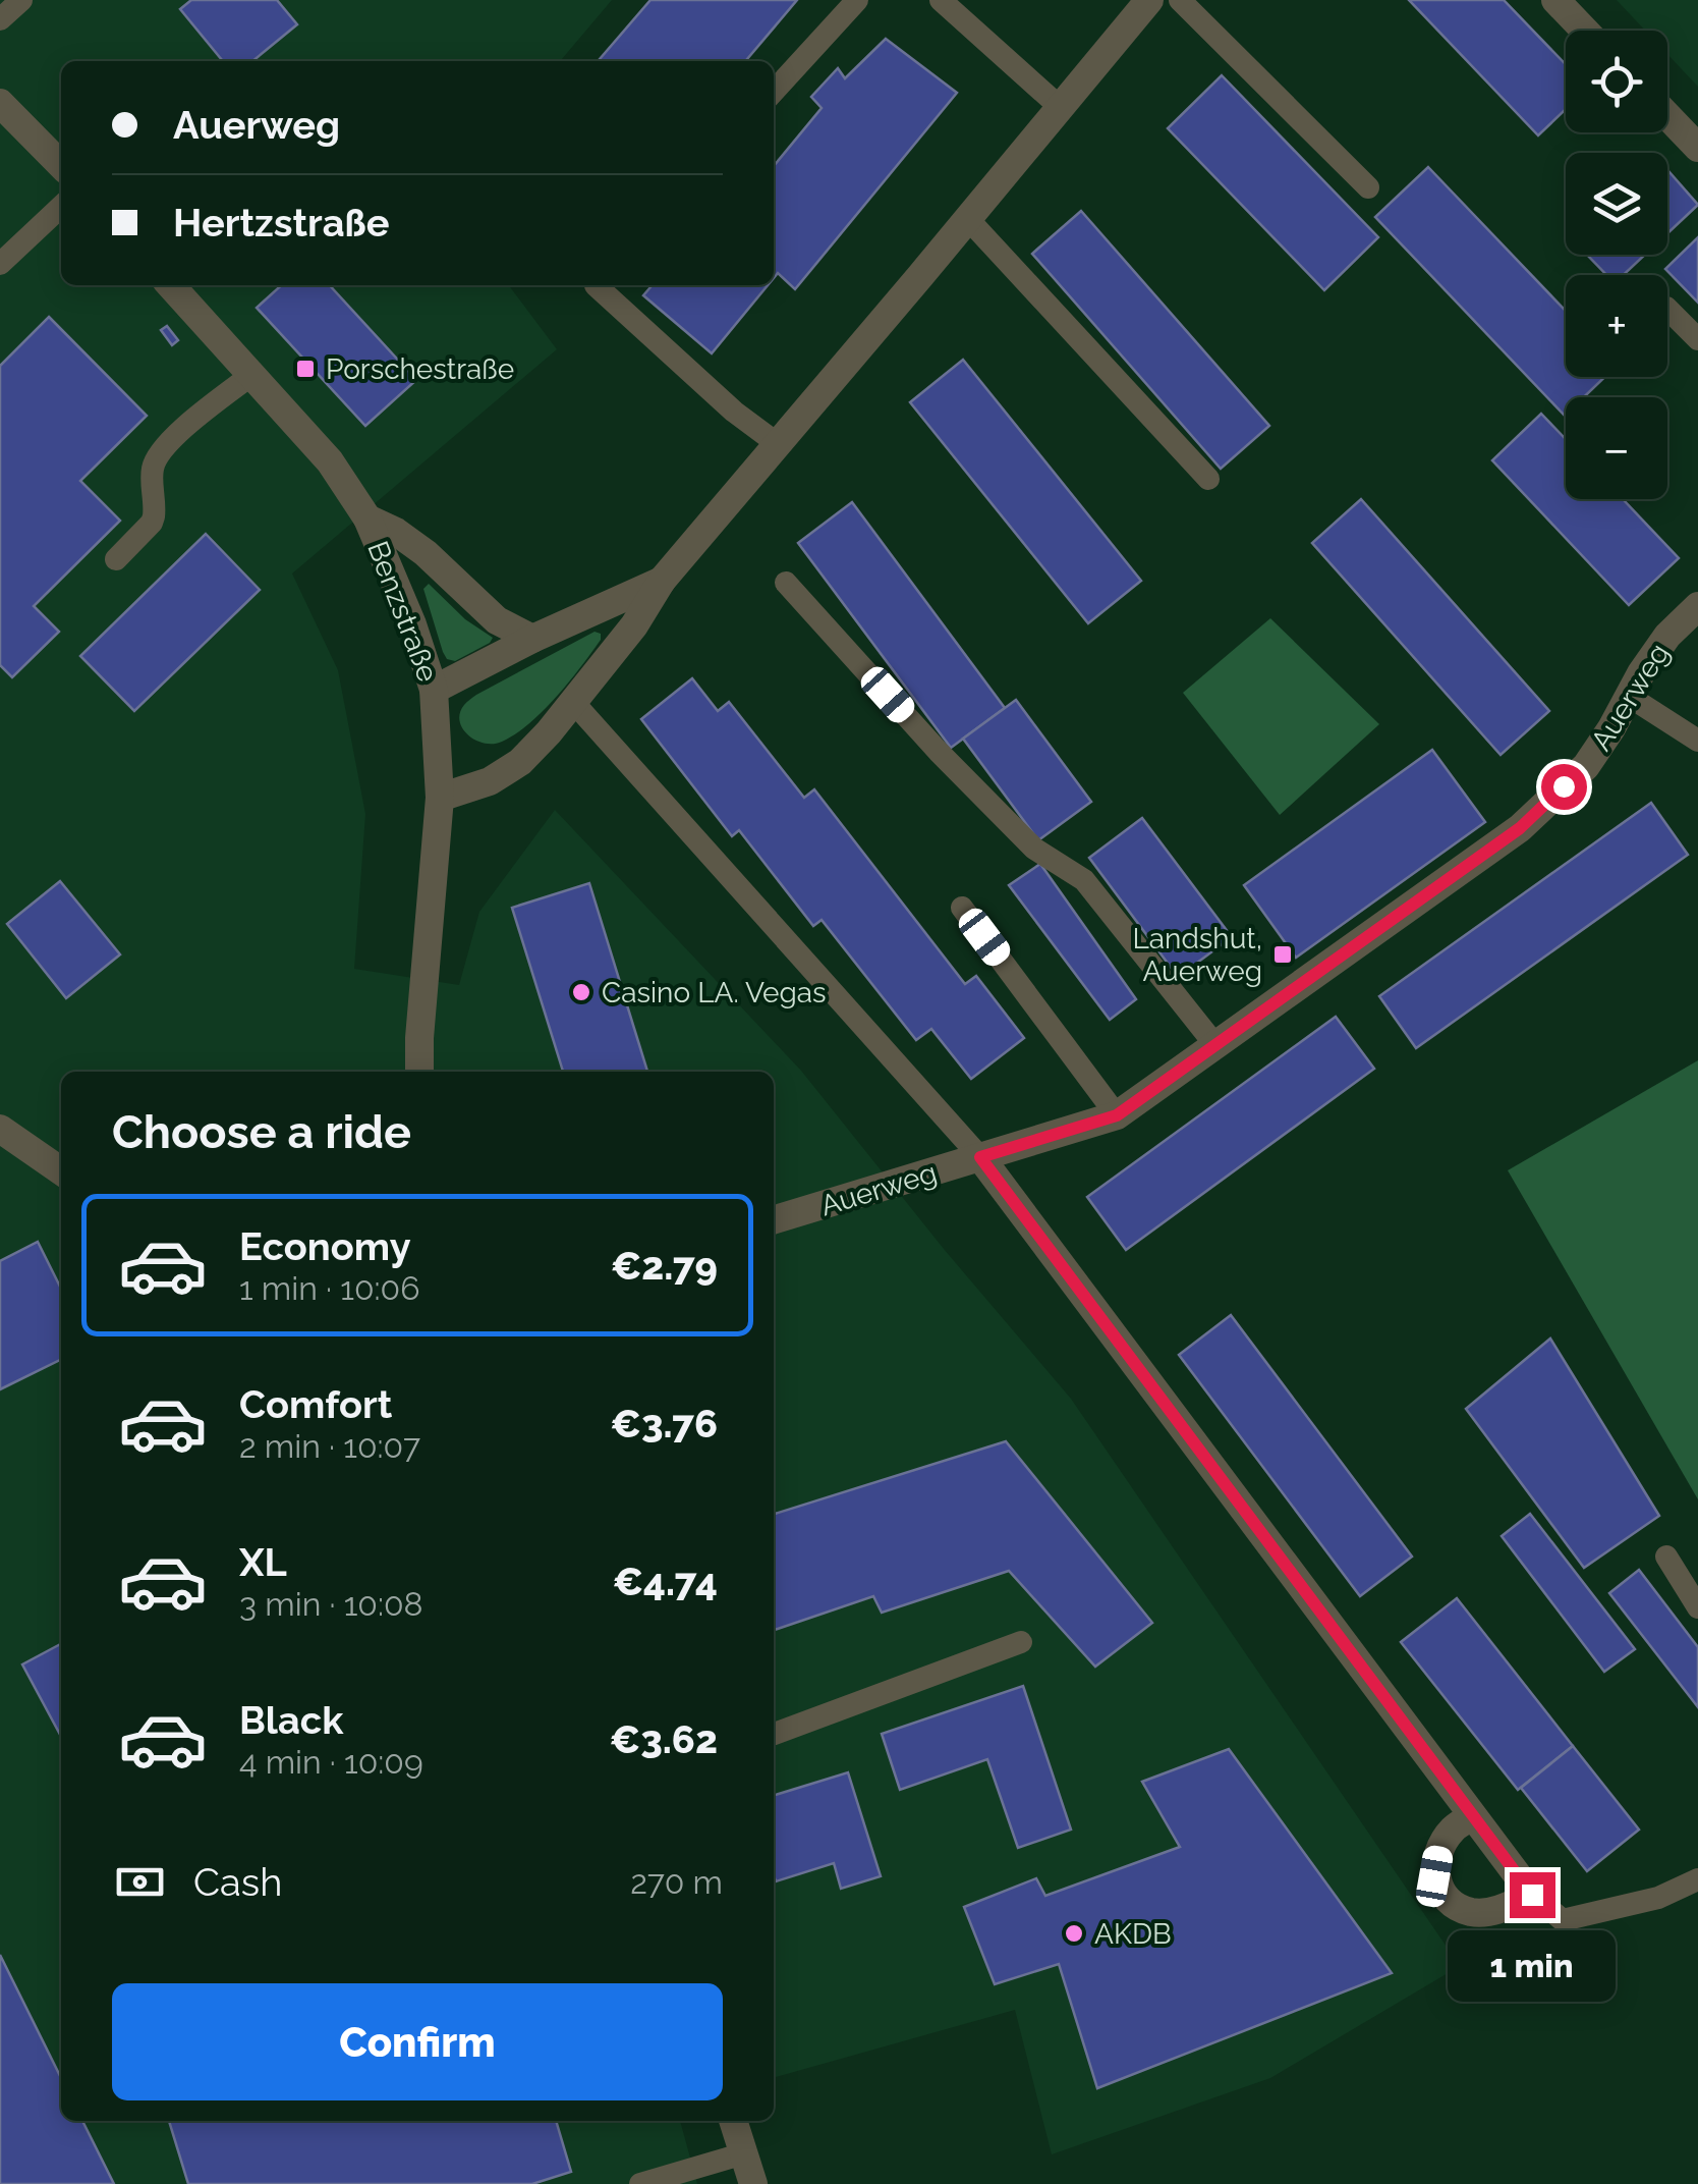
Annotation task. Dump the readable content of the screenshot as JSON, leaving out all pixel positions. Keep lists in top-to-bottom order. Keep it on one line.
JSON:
{"streets":{"street":["Benzstraße","Auerweg"]},"places":{"transit":["Porschestraße","Landshut, Auerweg"],"other":["Casino LA. Vegas","AKDB"]},"page":{"map_buttons":["+","−"],"banner":["Auerweg","Hertzstraße"],"heading":"Choose a ride","list":[{"name":"Economy","note":"1 min · 10:06","value":"€2.79"},{"name":"Comfort","note":"2 min · 10:07","value":"€3.76"},{"name":"XL","note":"3 min · 10:08","value":"€4.74"},{"name":"Black","note":"4 min · 10:09","value":"€3.62"}],"pay":["Cash","270 m"],"bubble":"1 min","buttons":"Confirm"}}
